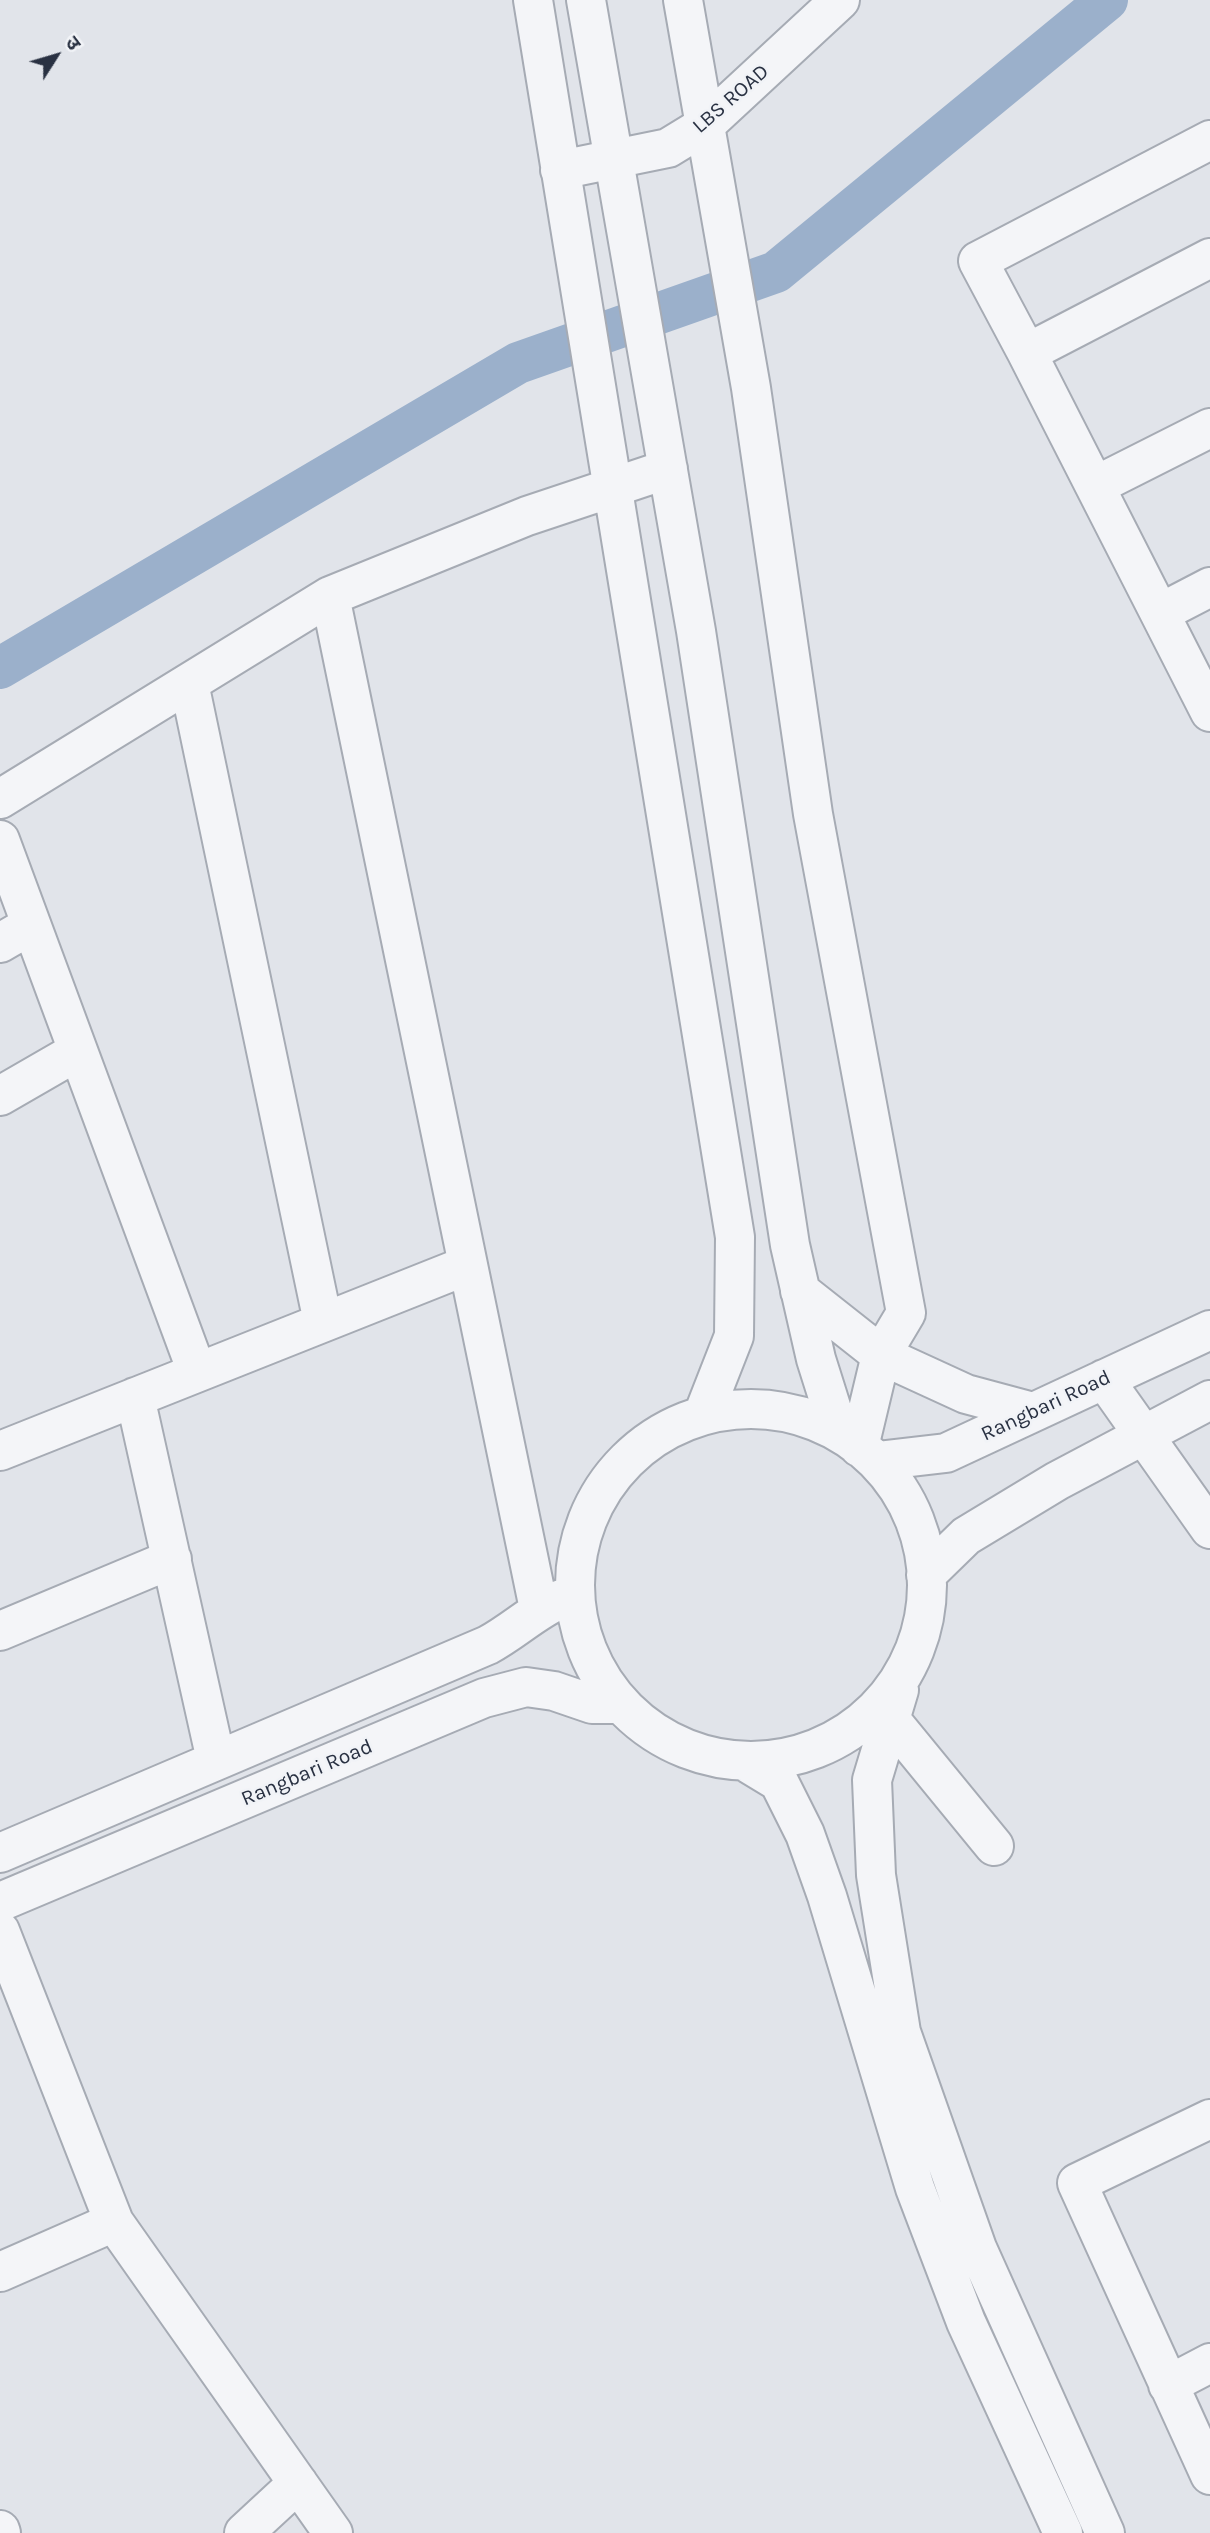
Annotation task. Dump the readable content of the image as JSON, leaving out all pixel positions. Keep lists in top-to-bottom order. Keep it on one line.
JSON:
{"streets":{"street":["LBS ROAD","Rangbari Road"]},"north":"top right"}
